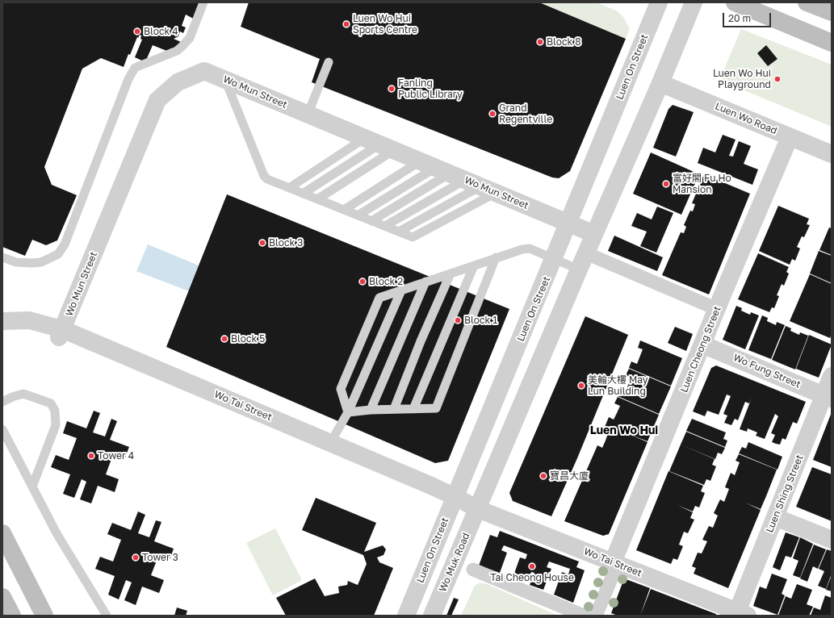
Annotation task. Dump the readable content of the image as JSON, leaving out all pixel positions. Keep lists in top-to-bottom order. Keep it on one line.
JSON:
{"streets":{"street":["Luen On Street","Wo Mun Street","Luen Wo Road","Luen Cheong Street","Wo Fung Street","Wo Tai Street","Luen Shing Street","Wo Muk Road"]},"crossings":[["Luen On Street","Wo Mun Street"],["Luen On Street","Wo Tai Street"],["Wo Mun Street","Wo Tai Street"],["Luen Wo Road","Luen Cheong Street"],["Luen Cheong Street","Wo Fung Street"],["Luen Cheong Street","Wo Tai Street"],["Wo Fung Street","Luen Shing Street"],["Wo Tai Street","Luen Shing Street"],["Wo Tai Street","Wo Muk Road"]],"districts":["Luen Wo Hui"],"places":["Luen Wo Hui Sports Centre","Block 4","Block 8","Luen Wo Hui Playground","Fanling Public Library","Grand Regentville","富好閣 Fu Ho Mansion","Block 3","Block 2","Block 1","Block 5","美輪大樓 May Lun Building","Tower 4","寶昌大廈","Tower 3","Tai Cheong House"],"scale_bar":"20 m"}
